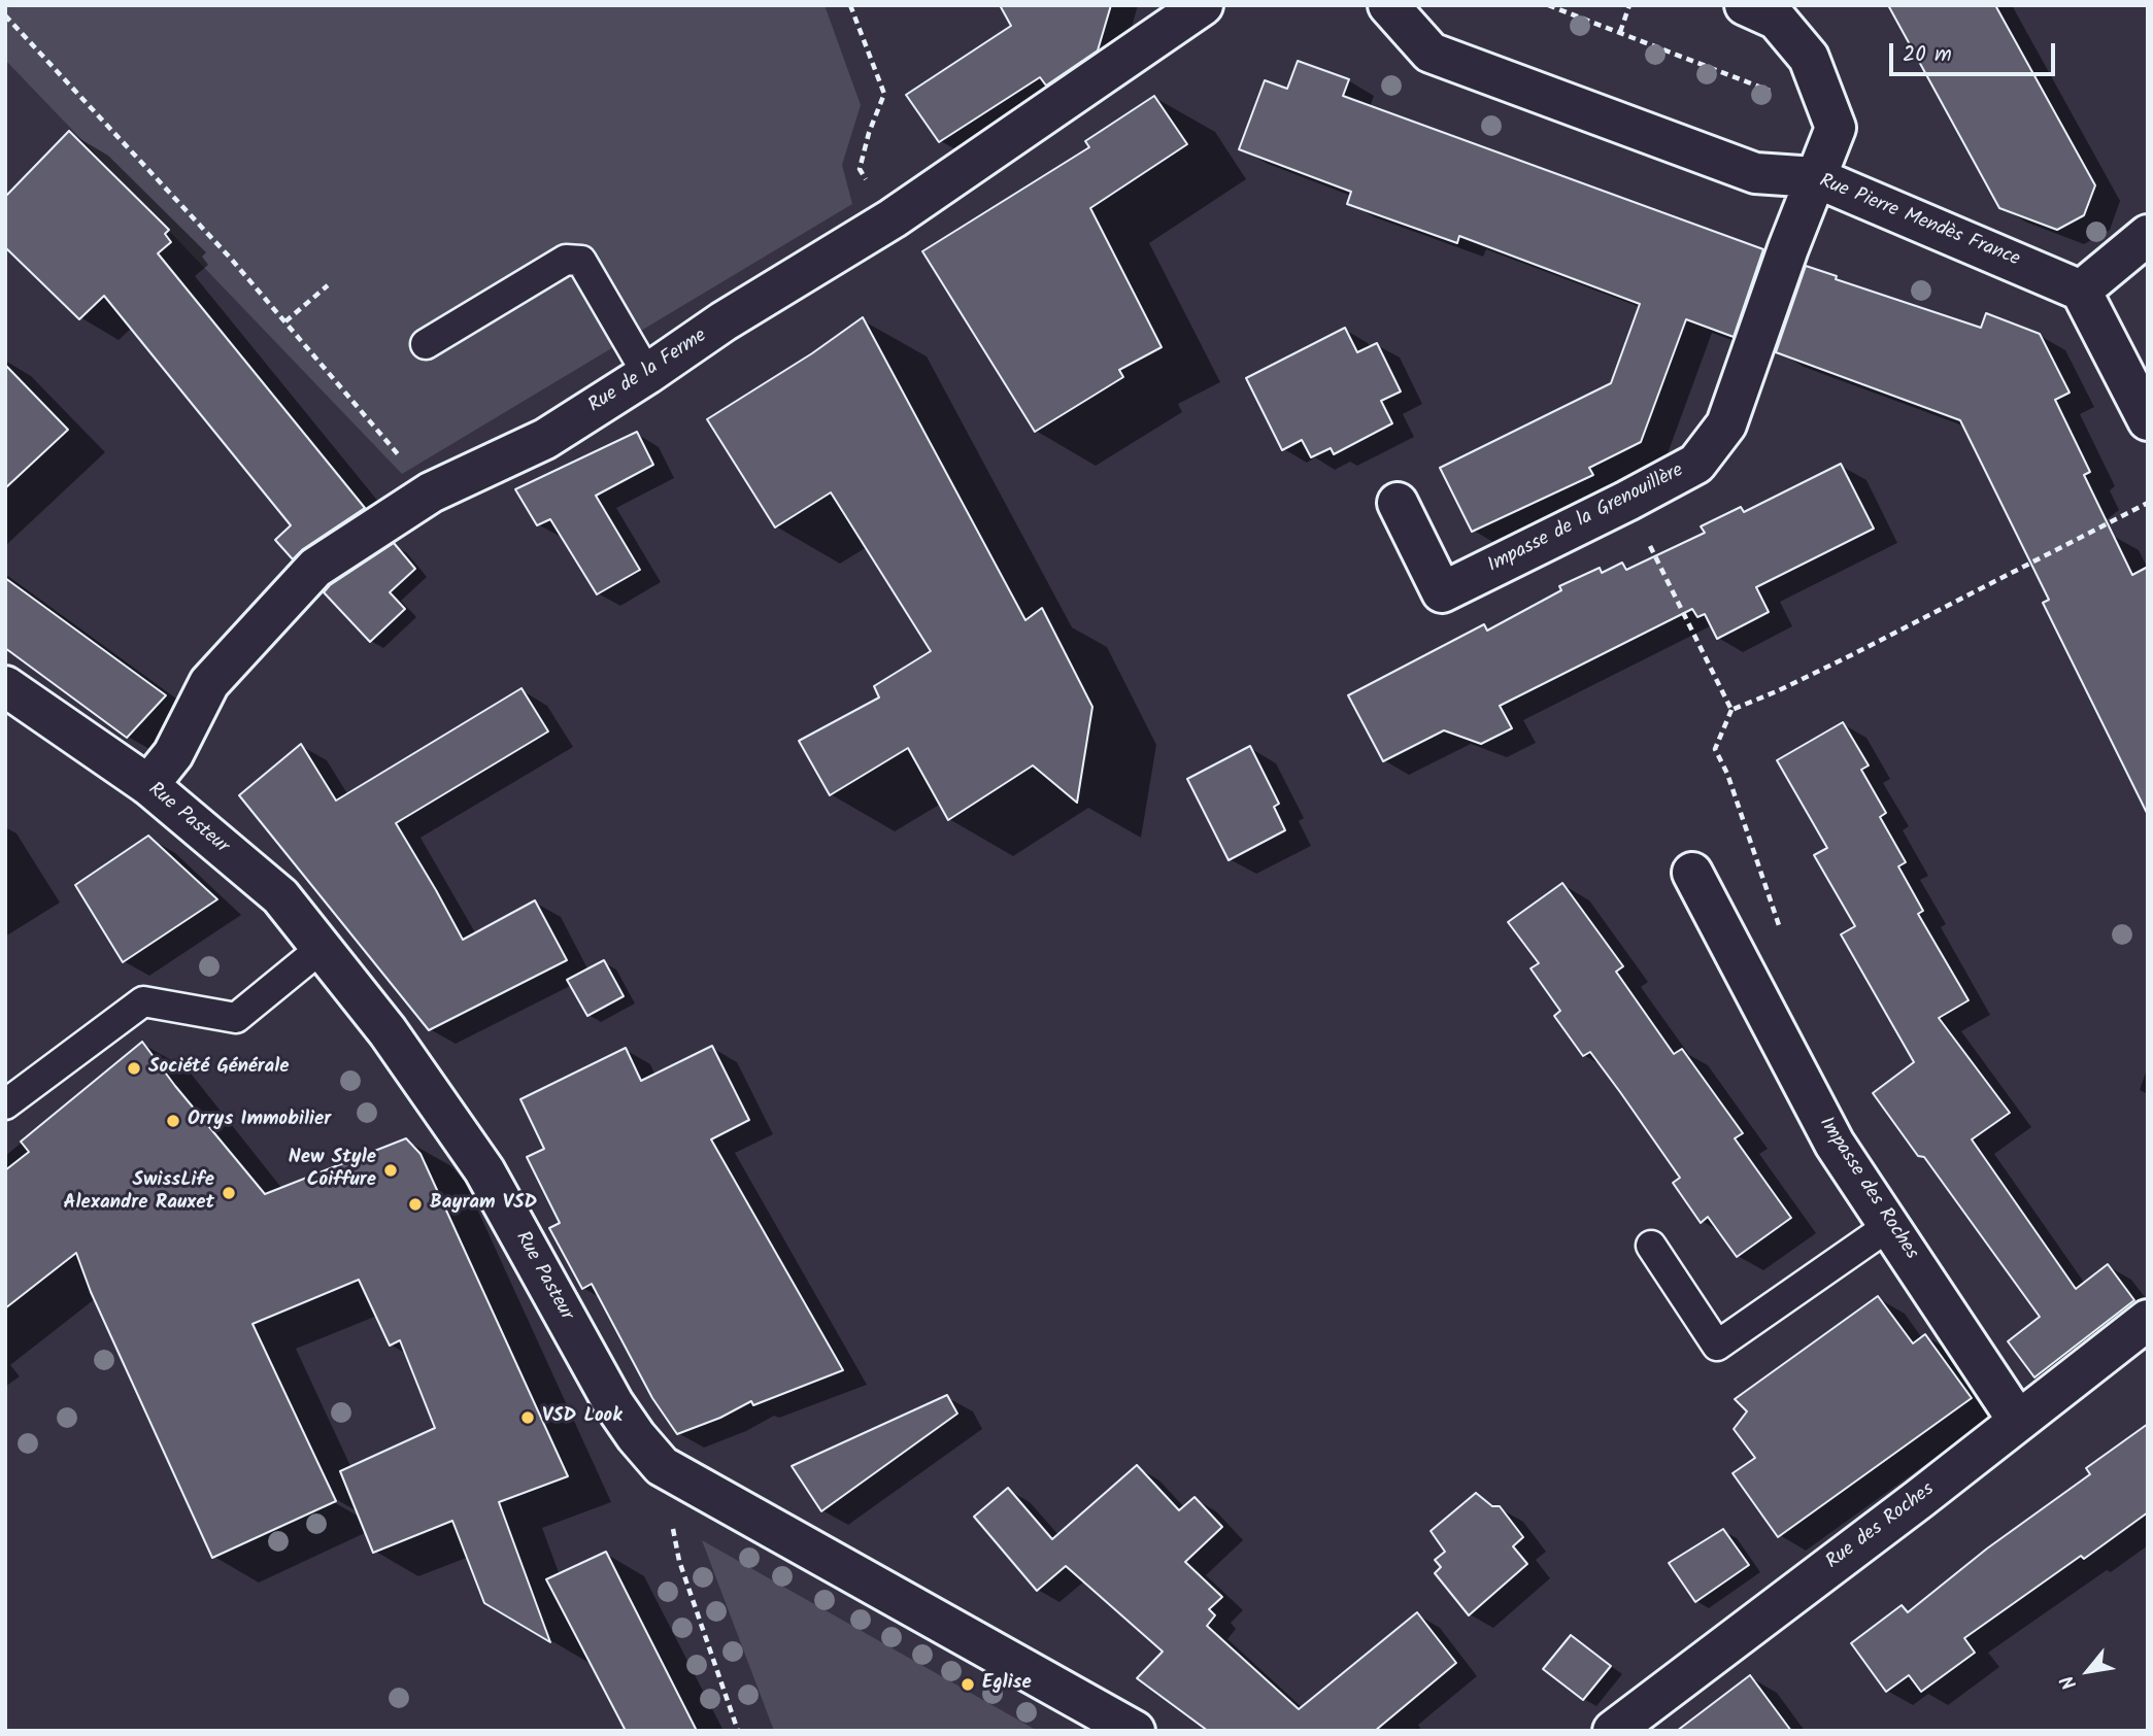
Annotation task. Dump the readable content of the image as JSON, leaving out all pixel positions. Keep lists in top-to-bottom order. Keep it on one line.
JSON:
{"streets":{"street":["Rue Pierre Mendès France","Rue de la Ferme","Impasse de la Grenouillère","Rue Pasteur","Impasse des Roches","Rue des Roches"]},"crossings":[["Rue Pierre Mendès France","Impasse de la Grenouillère"],["Rue de la Ferme","Rue Pasteur"],["Impasse des Roches","Rue des Roches"]],"places":["Société Générale","Orrys Immobilier","New Style Coiffure","SwissLife Alexandre Rauxet","Bayram VSD","VSD Look","Eglise"],"scale_bar":"20 m","north":"bottom left"}
